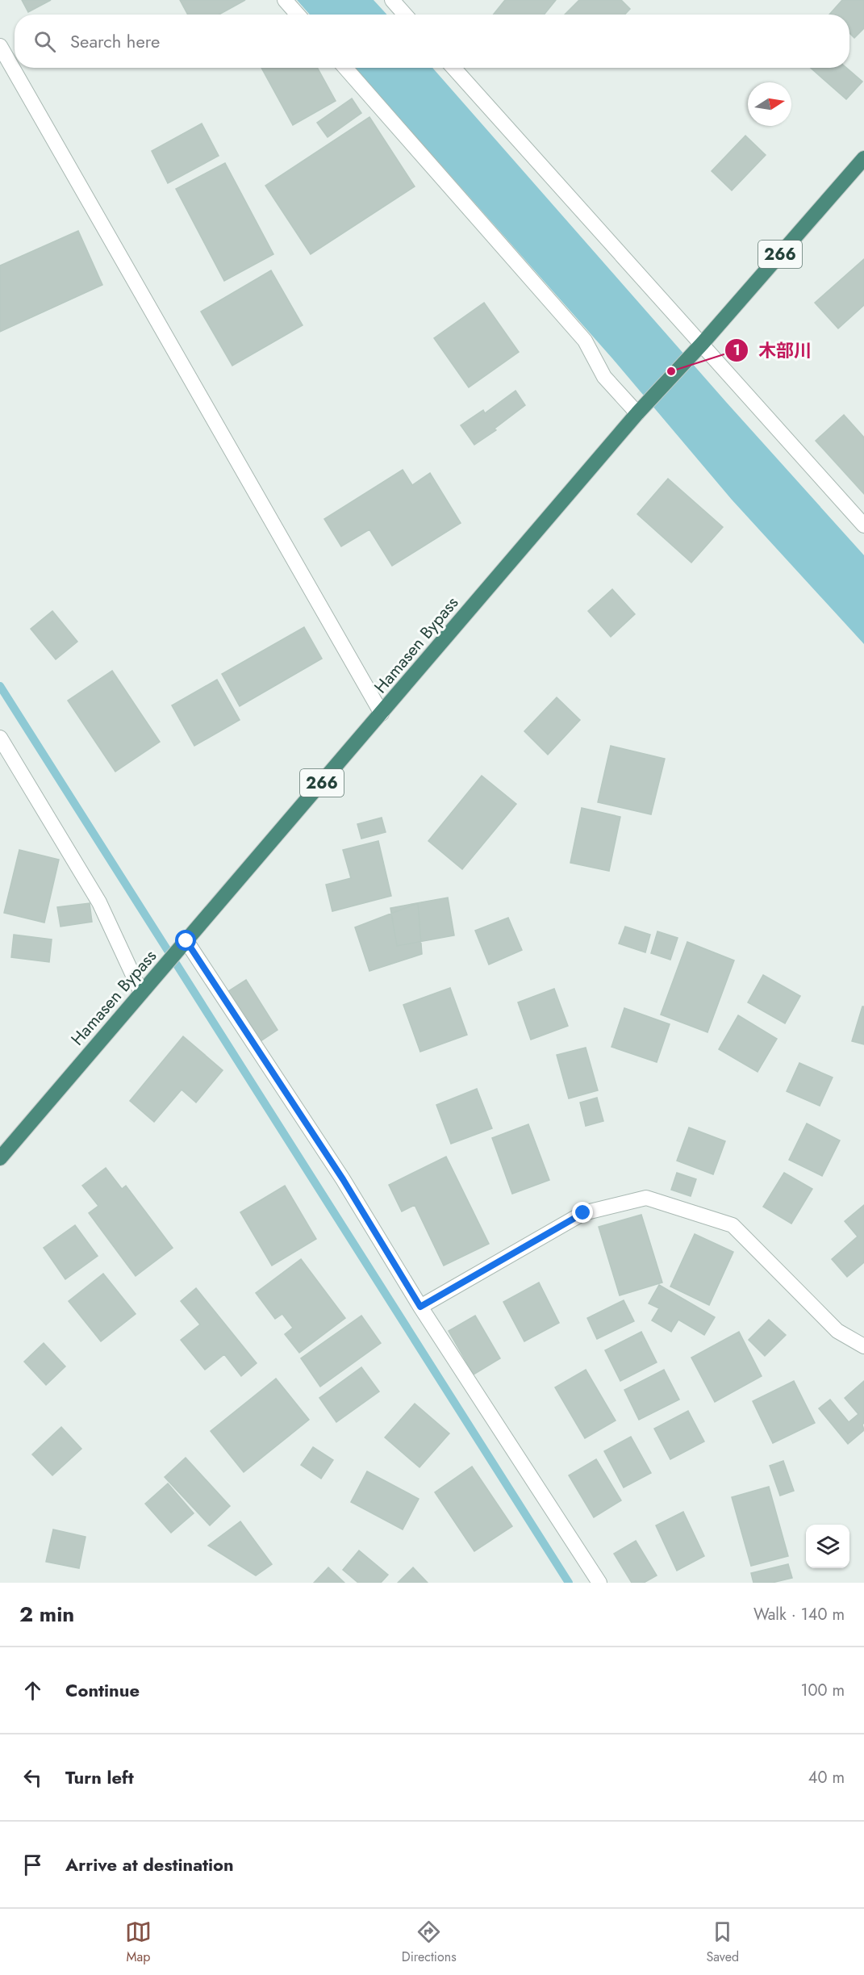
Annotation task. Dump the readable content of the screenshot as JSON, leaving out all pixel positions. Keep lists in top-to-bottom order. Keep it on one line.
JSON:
{"streets":{"highway":["266","Hamasen Bypass"]},"places":["木部川"],"north":"right","page":{"search":"Search here","heading":["2 min","Walk · 140 m"],"list":[["Continue","100 m"],["Turn left","40 m"],"Arrive at destination"],"nav":["Map","Directions","Saved"]}}
